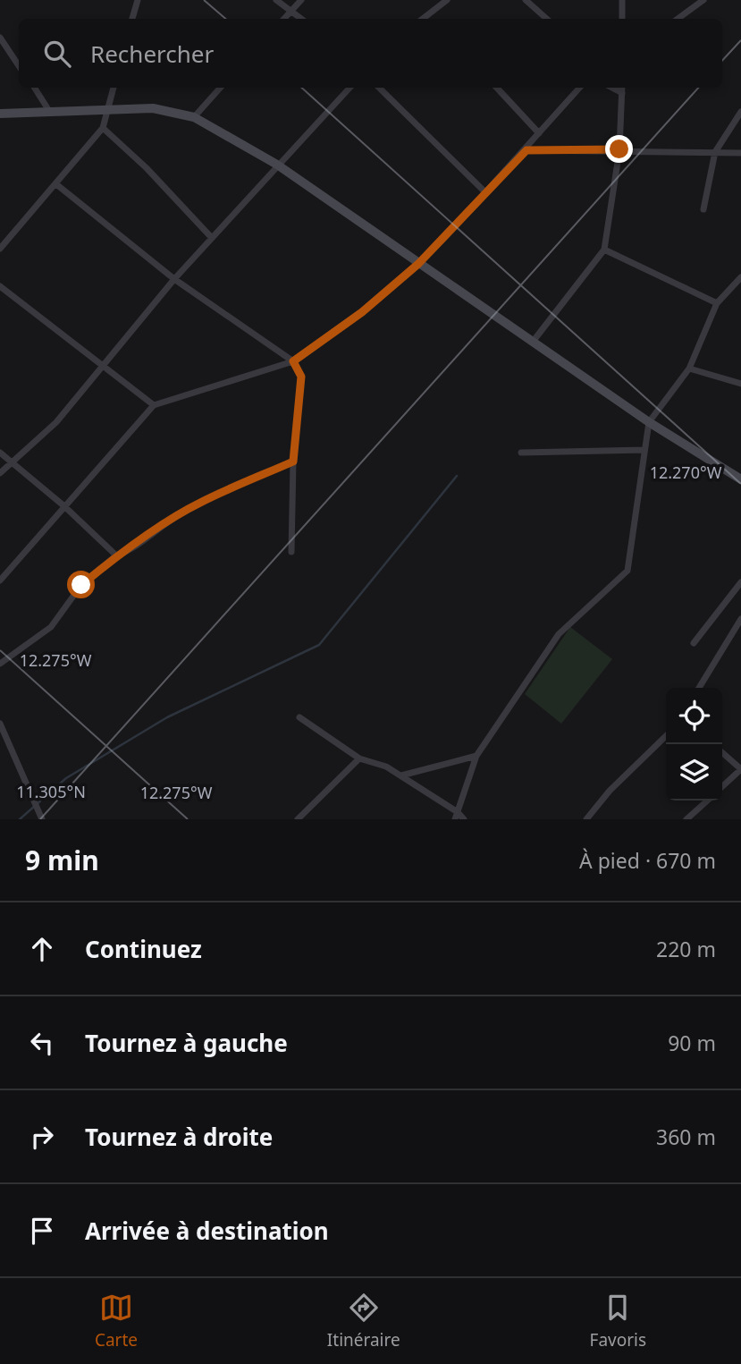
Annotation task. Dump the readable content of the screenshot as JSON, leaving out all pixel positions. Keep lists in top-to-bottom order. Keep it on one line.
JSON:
{"page":{"search":"Rechercher","heading":["9 min","À pied · 670 m"],"list":[["Continuez","220 m"],["Tournez à gauche","90 m"],["Tournez à droite","360 m"],"Arrivée à destination"],"nav":["Carte","Itinéraire","Favoris"]},"coordinates":["12.270°W","12.275°W","11.305°N"]}
